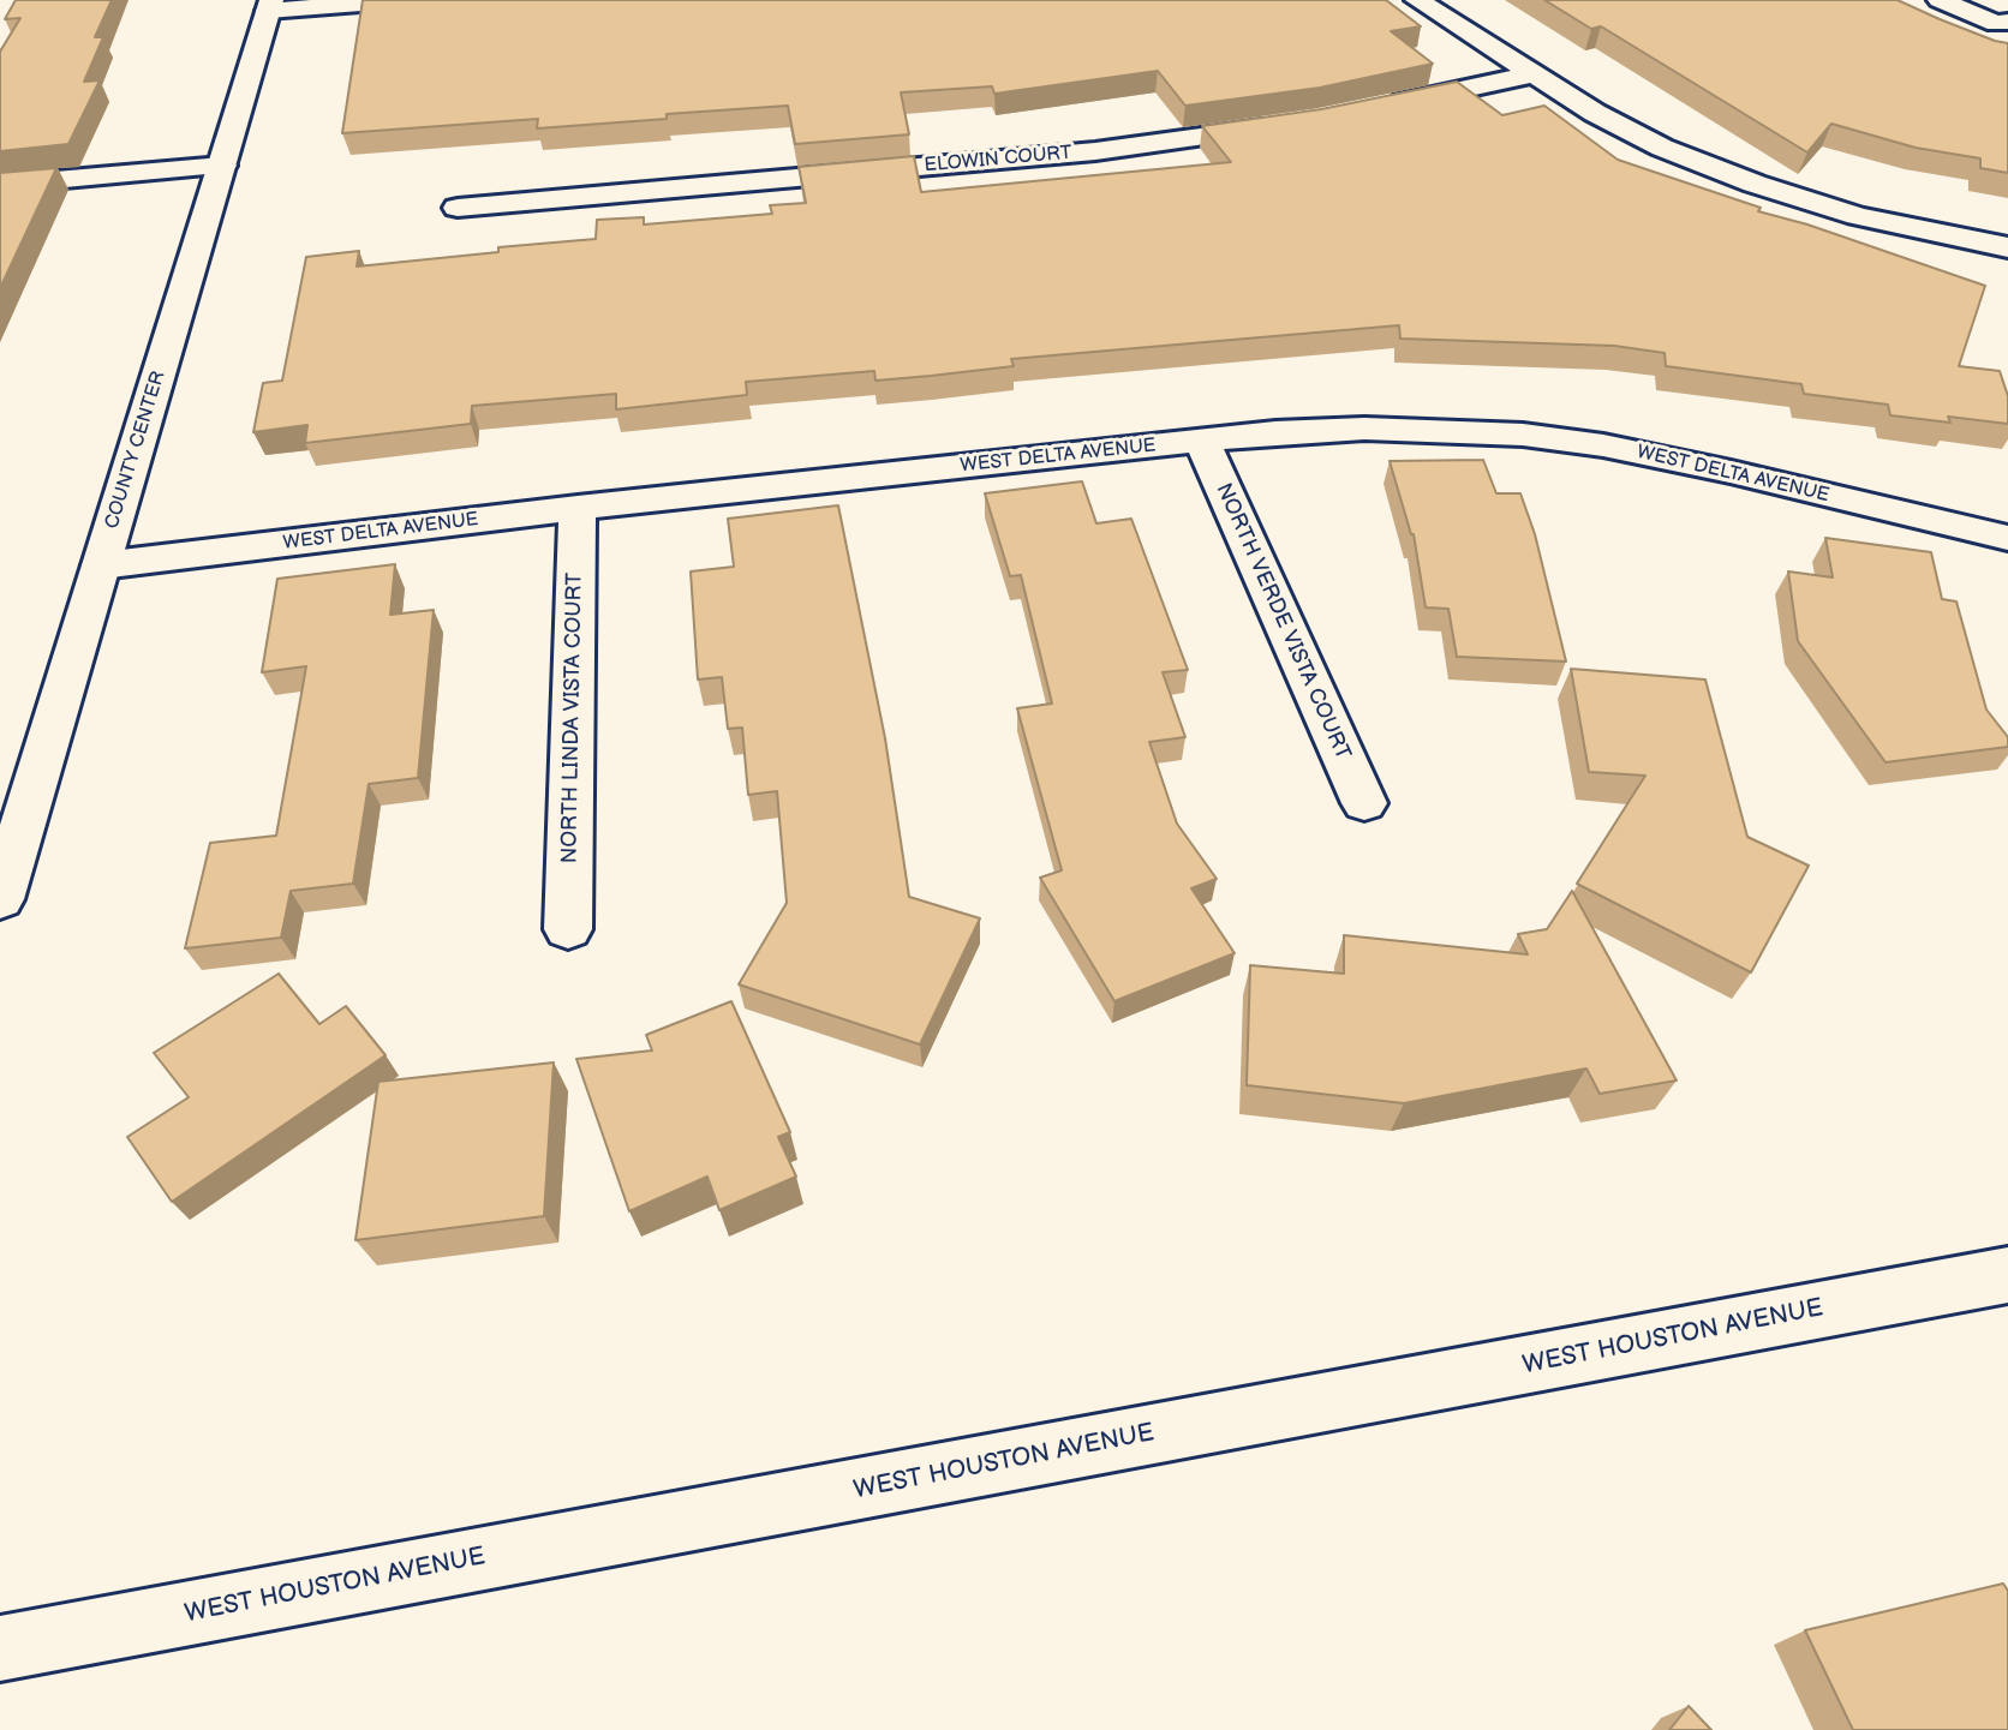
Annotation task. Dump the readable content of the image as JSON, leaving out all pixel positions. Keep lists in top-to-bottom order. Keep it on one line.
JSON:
{"streets":{"street":["ELOWIN COURT","COUNTY CENTER","WEST DELTA AVENUE","NORTH VERDE VISTA COURT","NORTH LINDA VISTA COURT","WEST HOUSTON AVENUE"]},"crossings":[["COUNTY CENTER","WEST DELTA AVENUE"],["WEST DELTA AVENUE","NORTH VERDE VISTA COURT"],["WEST DELTA AVENUE","NORTH LINDA VISTA COURT"]]}
